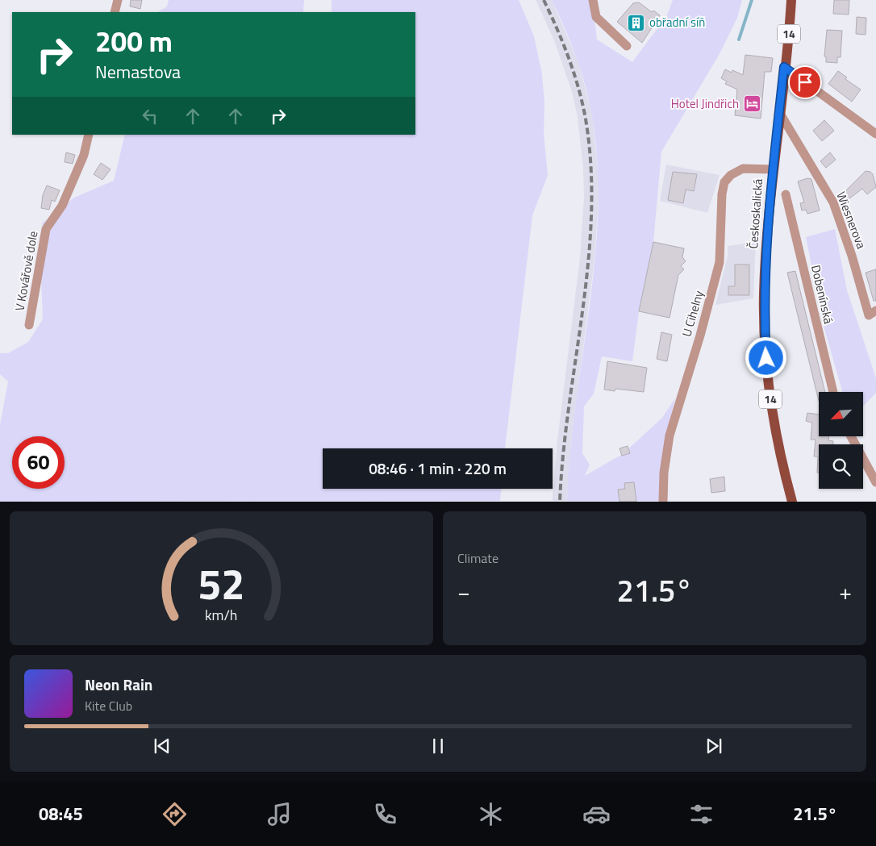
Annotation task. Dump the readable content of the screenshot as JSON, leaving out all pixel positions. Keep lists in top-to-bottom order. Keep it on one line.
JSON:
{"streets":{"main road":["14","Českoskalická"],"street":["Wiesnerova","V Kovářově dole","Dobenínská","U Cihelny"]},"crossings":[["Českoskalická","Wiesnerova"],["Českoskalická","U Cihelny"]],"places":{"building":["obřadní síň"],"hotel":["Hotel Jindřich"]},"north":"bottom left","page":{"turn":["200 m","Nemastova"],"limit":"60","trip":"08:46 · 1 min · 220 m","tile":"Climate","heat":["−","21.5°","+"],"song":["Neon Rain","Kite Club"],"tabs":["08:45","21.5°"],"gauge":["52","km/h"]}}
